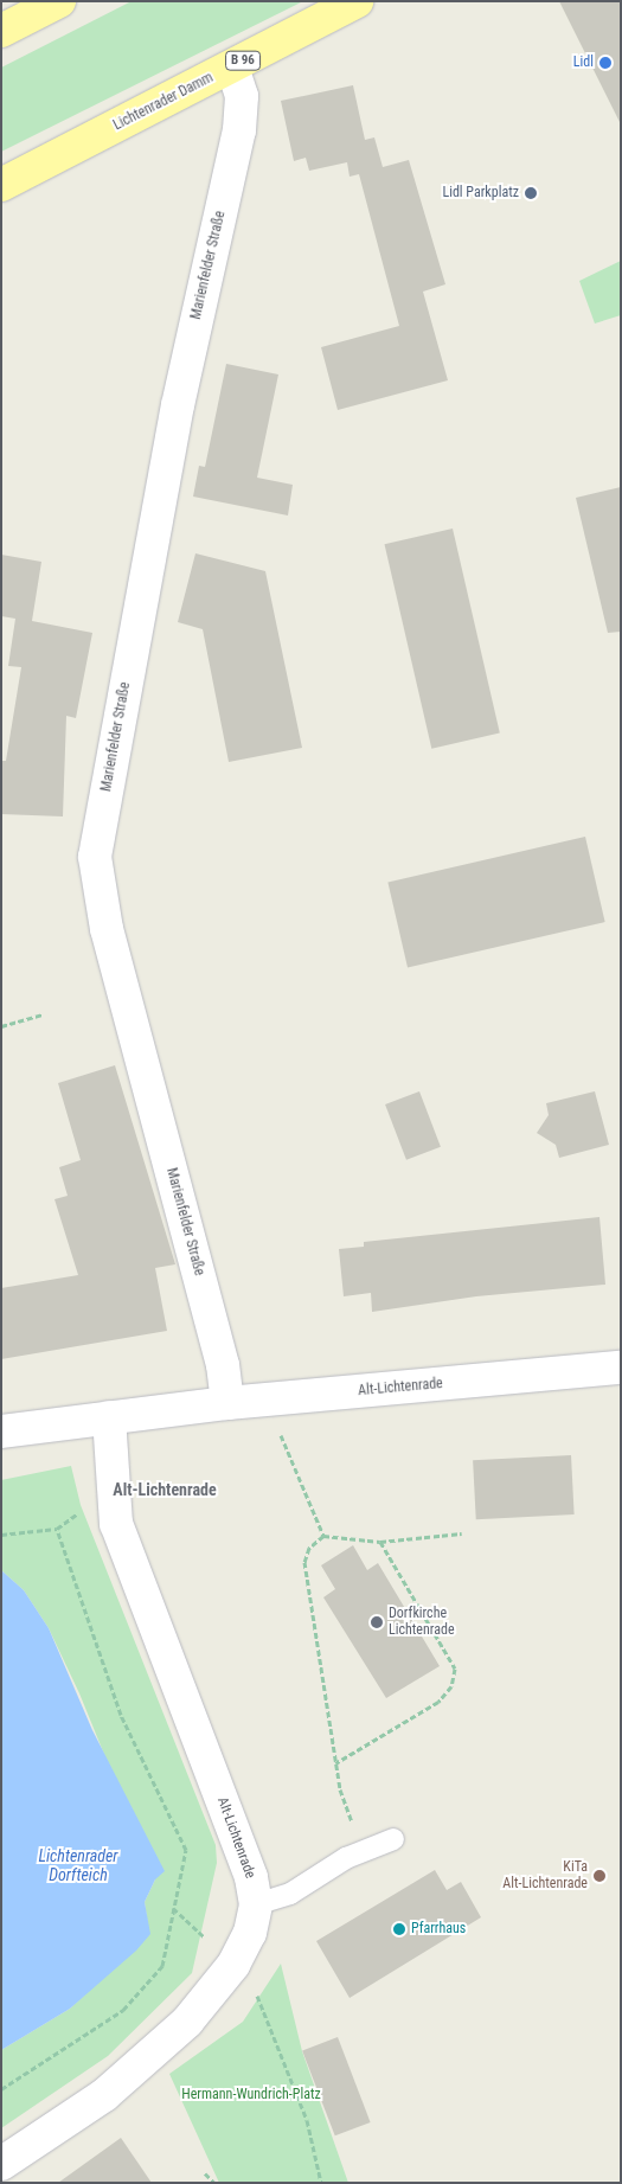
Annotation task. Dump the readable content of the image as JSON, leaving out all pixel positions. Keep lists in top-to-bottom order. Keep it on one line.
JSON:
{"streets":{"main road":["B 96","Lichtenrader Damm"],"street":["Marienfelder Straße","Alt-Lichtenrade"]},"crossings":[["Lichtenrader Damm","Marienfelder Straße"],["Marienfelder Straße","Alt-Lichtenrade"]],"districts":["Alt-Lichtenrade"],"water":["Lichtenrader Dorfteich"],"parks":["Hermann-Wundrich-Platz"],"places":["Lidl","Lidl Parkplatz","Dorfkirche Lichtenrade","KiTa Alt-Lichtenrade","Pfarrhaus"]}
